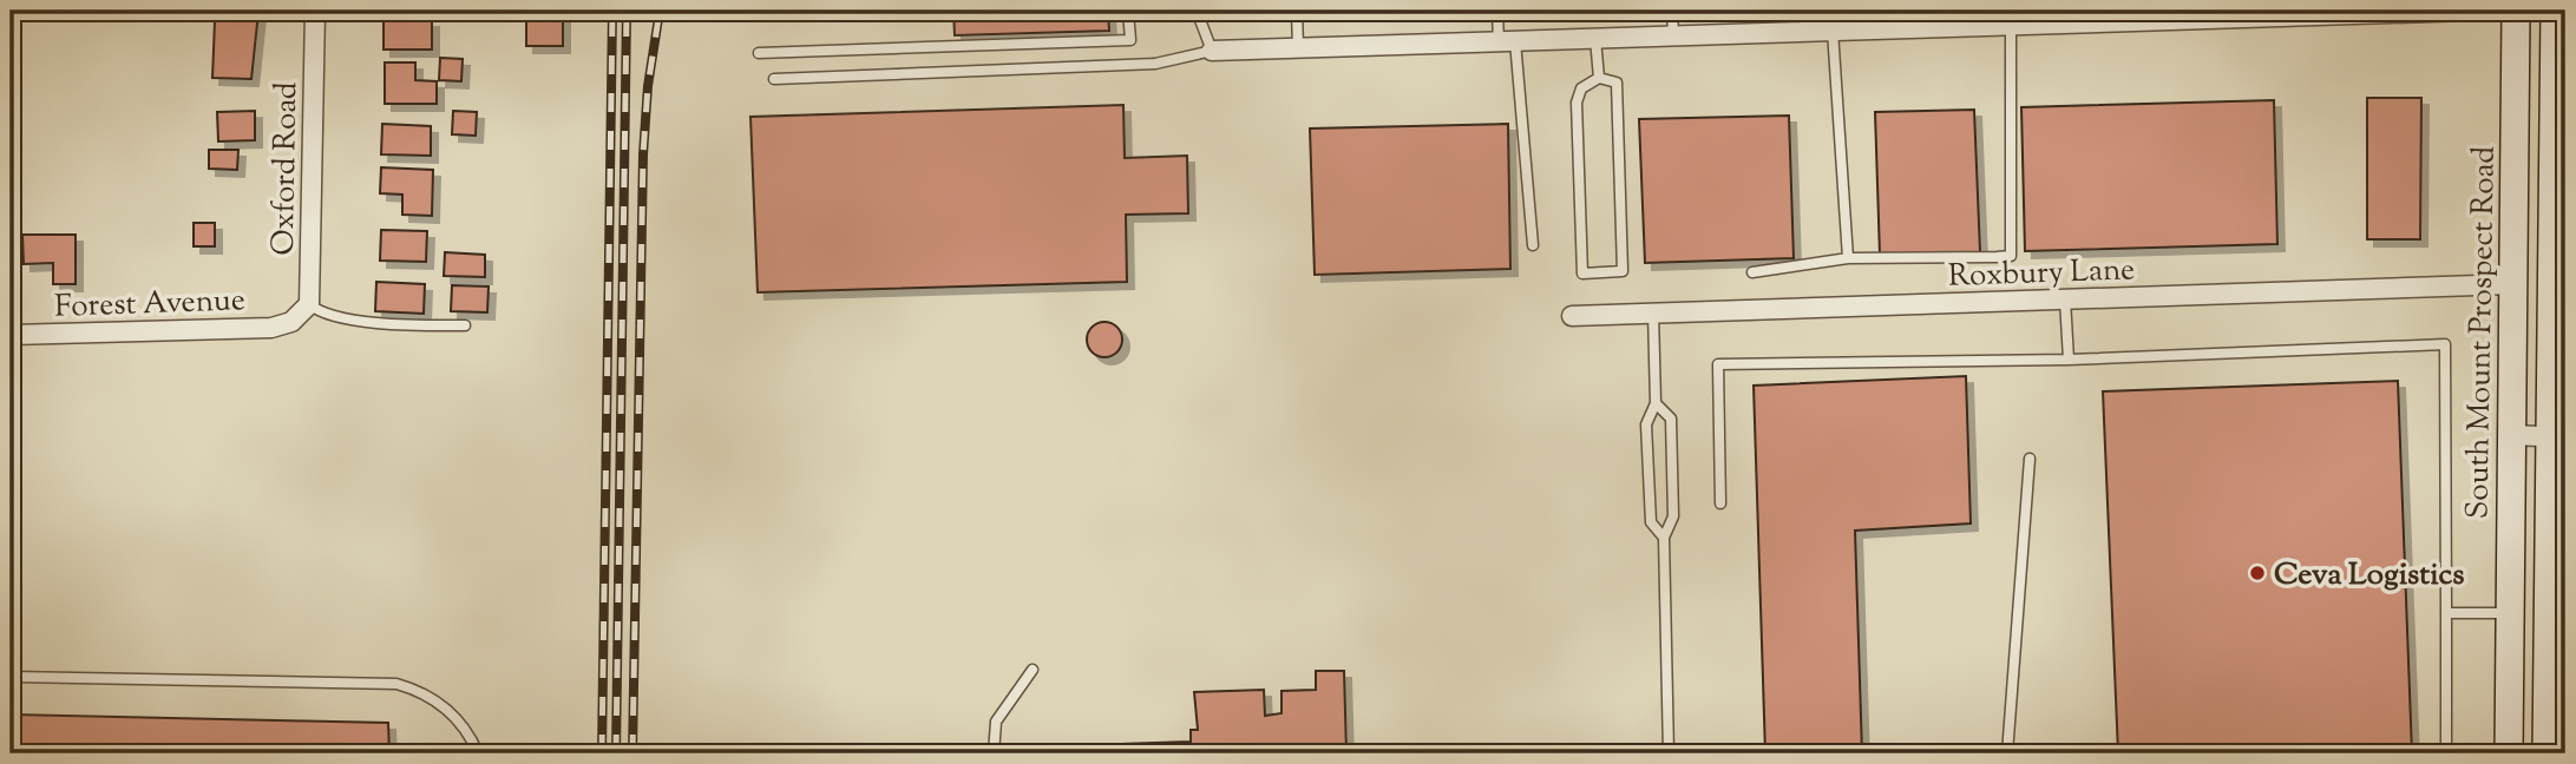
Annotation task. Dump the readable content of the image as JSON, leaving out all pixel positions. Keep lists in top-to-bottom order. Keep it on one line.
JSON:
{"streets":{"main road":["South Mount Prospect Road"],"street":["Oxford Road","Roxbury Lane","Forest Avenue"]},"crossings":[["Oxford Road","Forest Avenue"],["Roxbury Lane","South Mount Prospect Road"]],"places":["Ceva Logistics"]}
